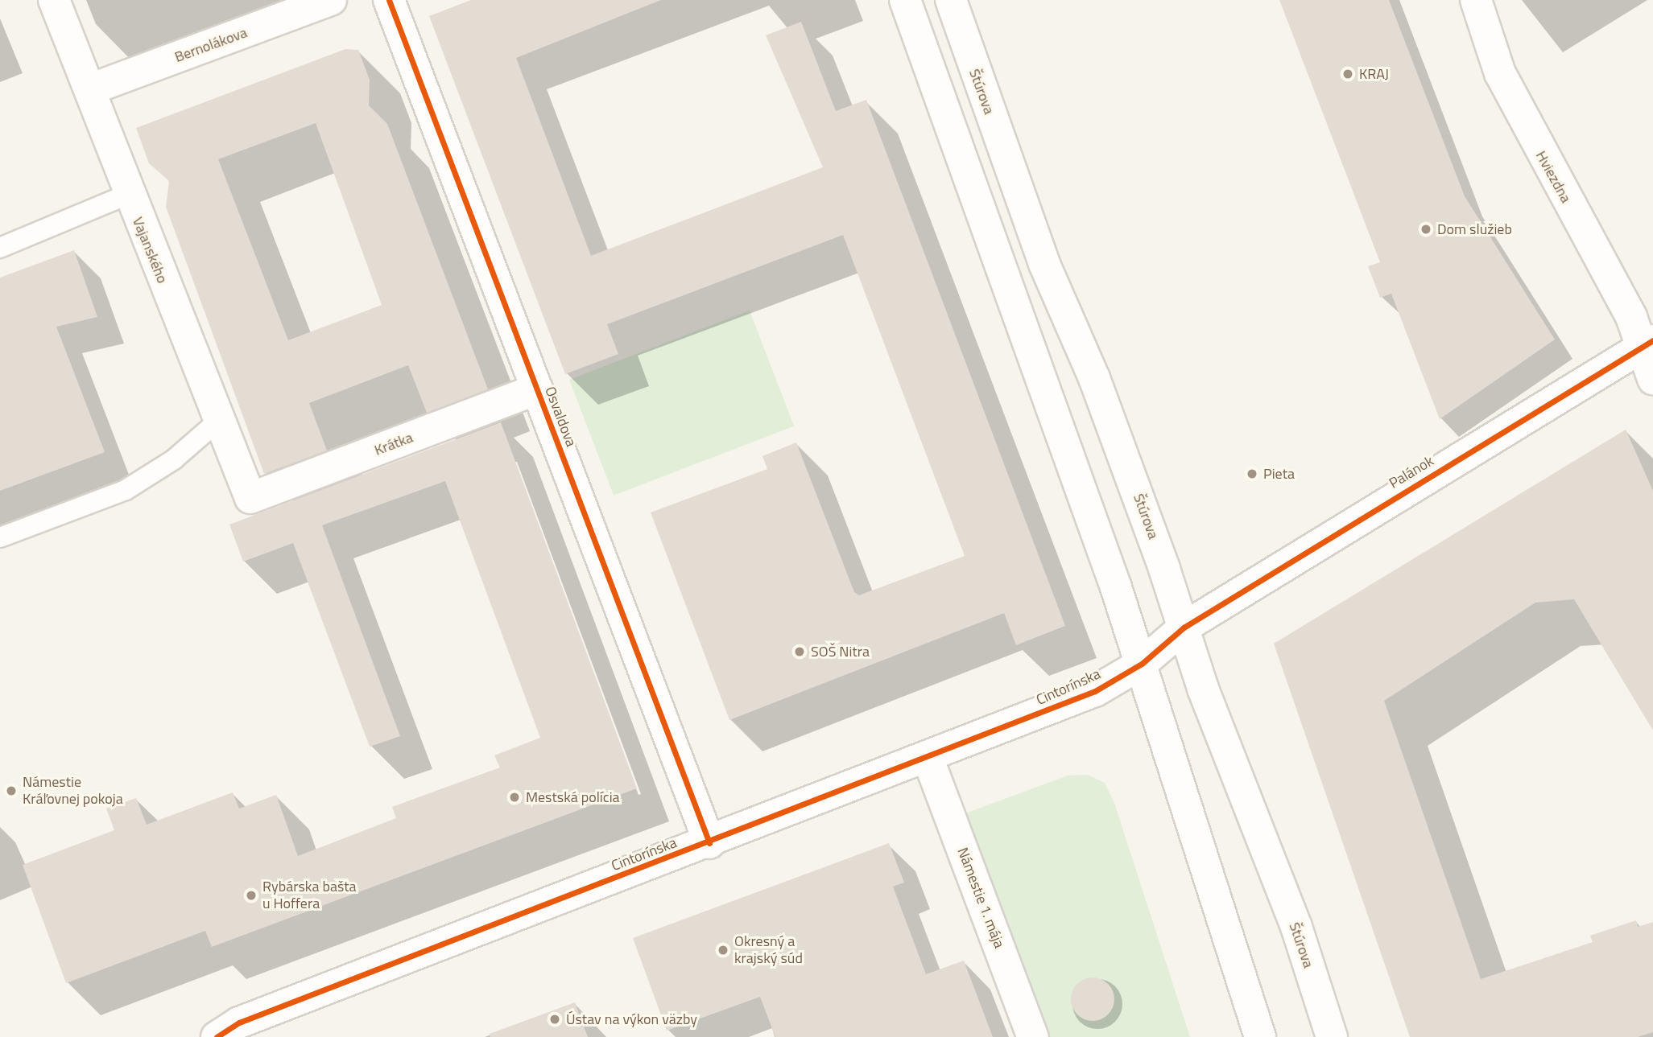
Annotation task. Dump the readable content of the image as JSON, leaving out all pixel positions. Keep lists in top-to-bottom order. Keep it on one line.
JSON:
{"streets":{"street":["Bernolákova","Štúrova","Hviezdna","Vajanského","Osvaldova","Krátka","Palánok","Cintorínska","Námestie 1. mája"]},"crossings":[["Bernolákova","Vajanského"],["Štúrova","Palánok"],["Hviezdna","Palánok"],["Vajanského","Krátka"],["Osvaldova","Krátka"],["Osvaldova","Cintorínska"],["Palánok","Cintorínska"],["Cintorínska","Námestie 1. mája"]],"places":["KRAJ","Dom služieb","Pieta","SOŠ Nitra","Námestie Kráľovnej pokoja","Mestská polícia","Rybárska bašta u Hoffera","Okresný a krajský súd","Ústav na výkon väzby"]}
